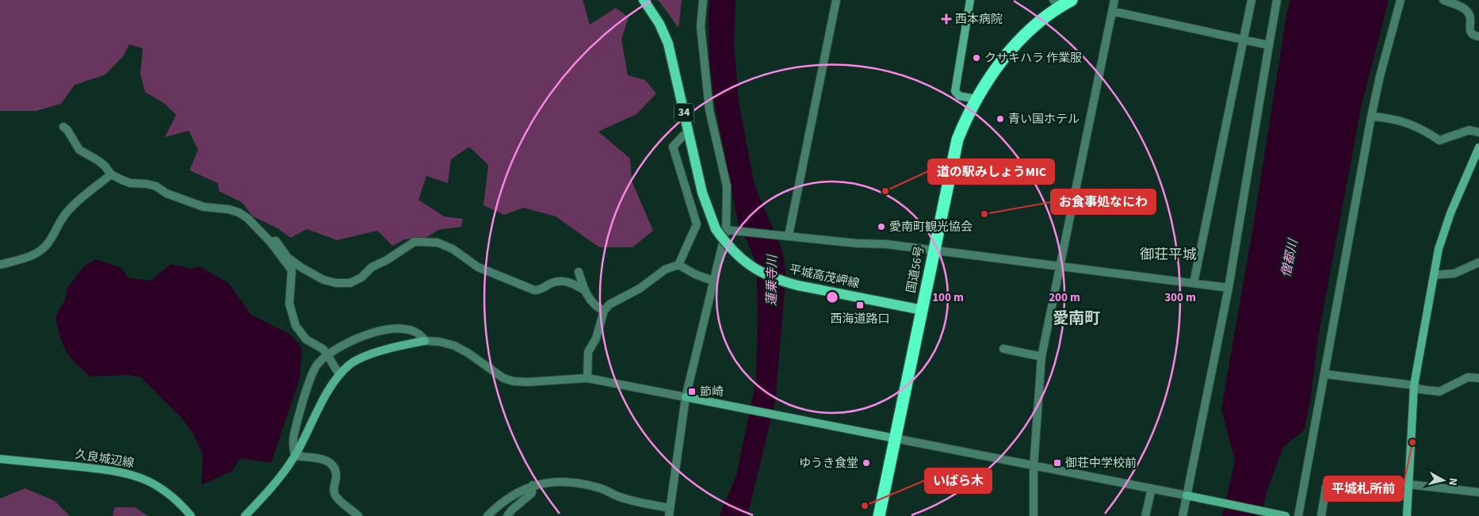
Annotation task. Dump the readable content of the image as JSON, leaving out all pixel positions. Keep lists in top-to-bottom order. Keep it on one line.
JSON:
{"streets":{"highway":["国道56号"],"main road":["34","平城高茂岬線"],"street":["久良城辺線"]},"crossings":[["国道56号","平城高茂岬線"]],"districts":["御荘平城","愛南町"],"water":["僧都川","蓮乗寺川"],"places":{"health":["西本病院"],"other":["クサキハラ 作業服","青い国ホテル","道の駅みしょうMIC","お食事処なにわ","愛南町観光協会","平城札所前","ゆうき食堂","いばら木"],"transit":["西海道路口","節崎","御荘中学校前"]},"north":"right","rings":["100 m","200 m","300 m"]}
